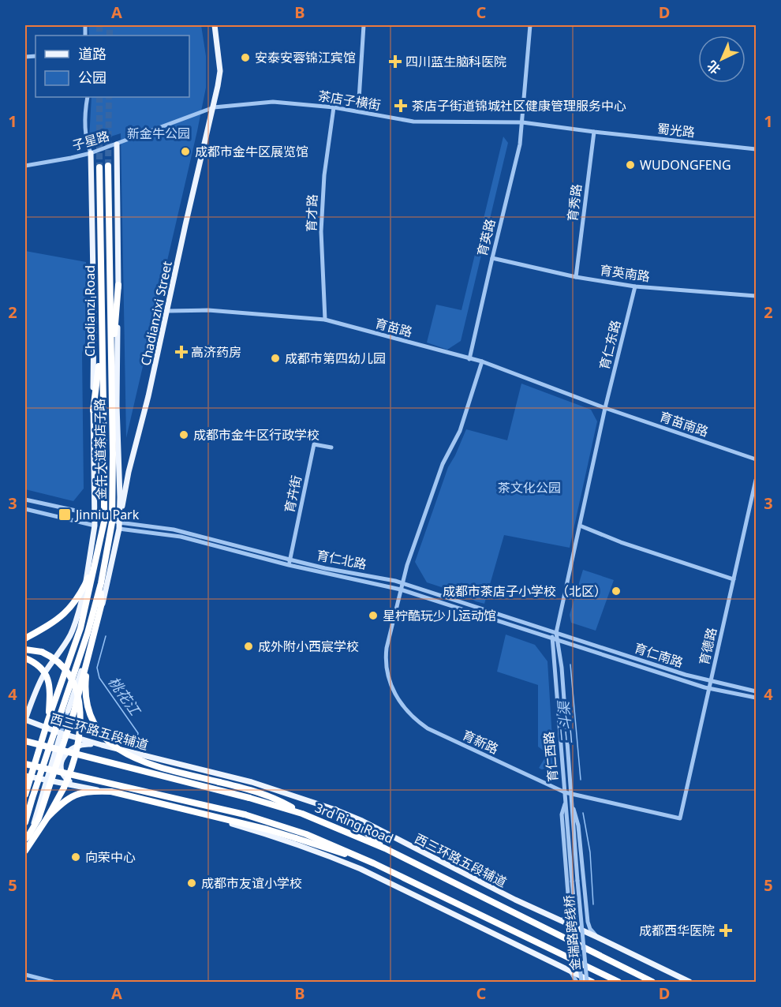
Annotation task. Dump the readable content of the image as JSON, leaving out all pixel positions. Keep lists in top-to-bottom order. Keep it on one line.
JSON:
{"streets":{"highway":["Chadianzi Road","金牛大道茶店子路","3rd Ring Road"],"main road":["Chadianzixi Street","西三环路五段辅道"],"street":["茶店子横街","蜀光路","子星路","育秀路","育才路","育英路","育英南路","育苗路","育仁东路","育苗南路","育卉街","育仁北路","育德路","育仁南路","育新路","育仁西路","金瑞路跨线桥"]},"crossings":[["茶店子横街","蜀光路"],["茶店子横街","子星路"],["茶店子横街","育秀路"],["茶店子横街","育才路"],["茶店子横街","育英路"],["茶店子横街","Chadianzixi Street"],["蜀光路","育秀路"],["子星路","Chadianzixi Street"],["育秀路","育英南路"],["育才路","育苗路"],["育英路","育英南路"],["育英路","育苗路"],["育英南路","育仁东路"],["Chadianzi Road","金牛大道茶店子路"],["Chadianzixi Street","育苗路"],["育苗路","育仁东路"],["育苗路","育苗南路"],["育苗路","育仁西路"],["育仁东路","育苗南路"],["育仁东路","育仁西路"],["育苗南路","育仁西路"],["育卉街","育仁北路"],["育仁北路","育仁南路"],["育仁北路","育新路"],["育仁北路","育仁西路"],["育德路","育仁南路"],["育德路","育新路"],["育仁南路","育仁西路"],["育新路","育仁西路"],["育仁西路","金瑞路跨线桥"]],"water":["桃花江","三斗渠"],"parks":["新金牛公园","茶文化公园"],"places":{"other":["安泰安蓉锦江宾馆","成都市金牛区展览馆","WUDONGFENG","成都市第四幼儿园","成都市金牛区行政学校","成都市茶店子小学校（北区）","星柠酷玩少儿运动馆","成外附小西宸学校","向荣中心","成都市友谊小学校"],"health":["四川蓝生脑科医院","茶店子街道锦城社区健康管理服务中心","高济药房","成都西华医院"],"transit":["Jinniu Park"]},"legend":["道路","公园"],"north":"bottom left","grid":{"columns":["A","B","C","D"],"rows":["1","2","3","4","5"]}}
